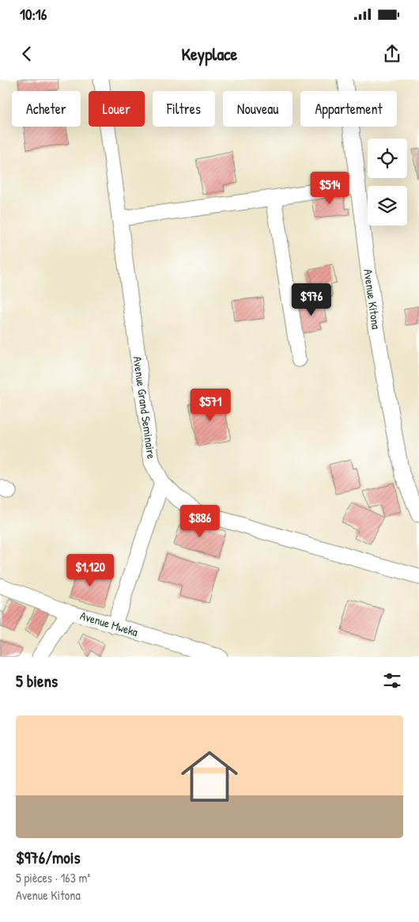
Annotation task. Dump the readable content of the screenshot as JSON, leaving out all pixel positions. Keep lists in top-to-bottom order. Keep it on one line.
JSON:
{"streets":{"street":["Avenue Kitona","Avenue Grand Seminaire","Avenue Mweka"]},"page":{"status":"10:16","header":"Keyplace","chip":["Acheter","Louer","Filtres","Nouveau","Appartement"],"price":["$514","$976","$571","$886","$1,120"],"heading":"5 biens","list":[{"name":"$976/mois","note":"5 pièces · 163 m² · Avenue Kitona"}]}}
